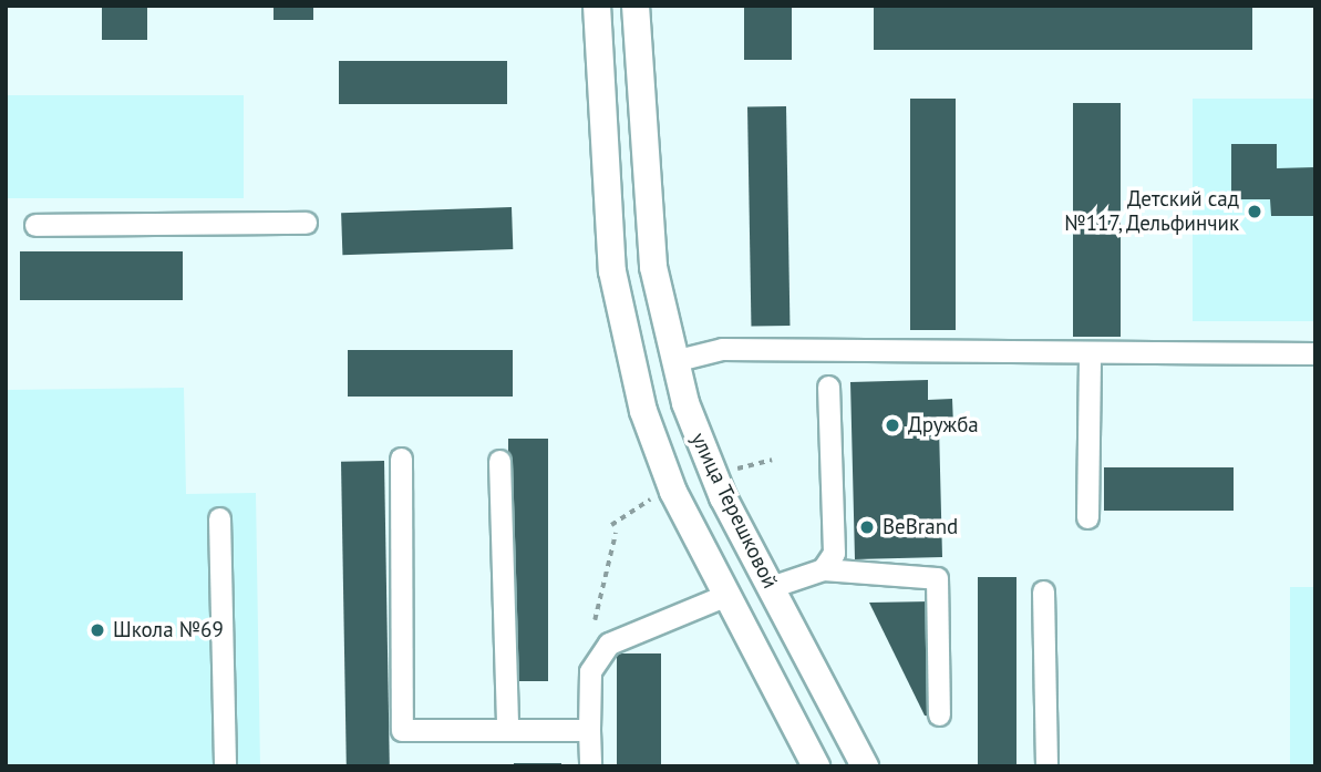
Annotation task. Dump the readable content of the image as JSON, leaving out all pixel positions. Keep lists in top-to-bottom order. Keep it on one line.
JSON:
{"streets":{"main road":["улица Терешковой"]},"places":["Детский сад №117, Дельфинчик","Дружба","BeBrand","Школа №69"]}
